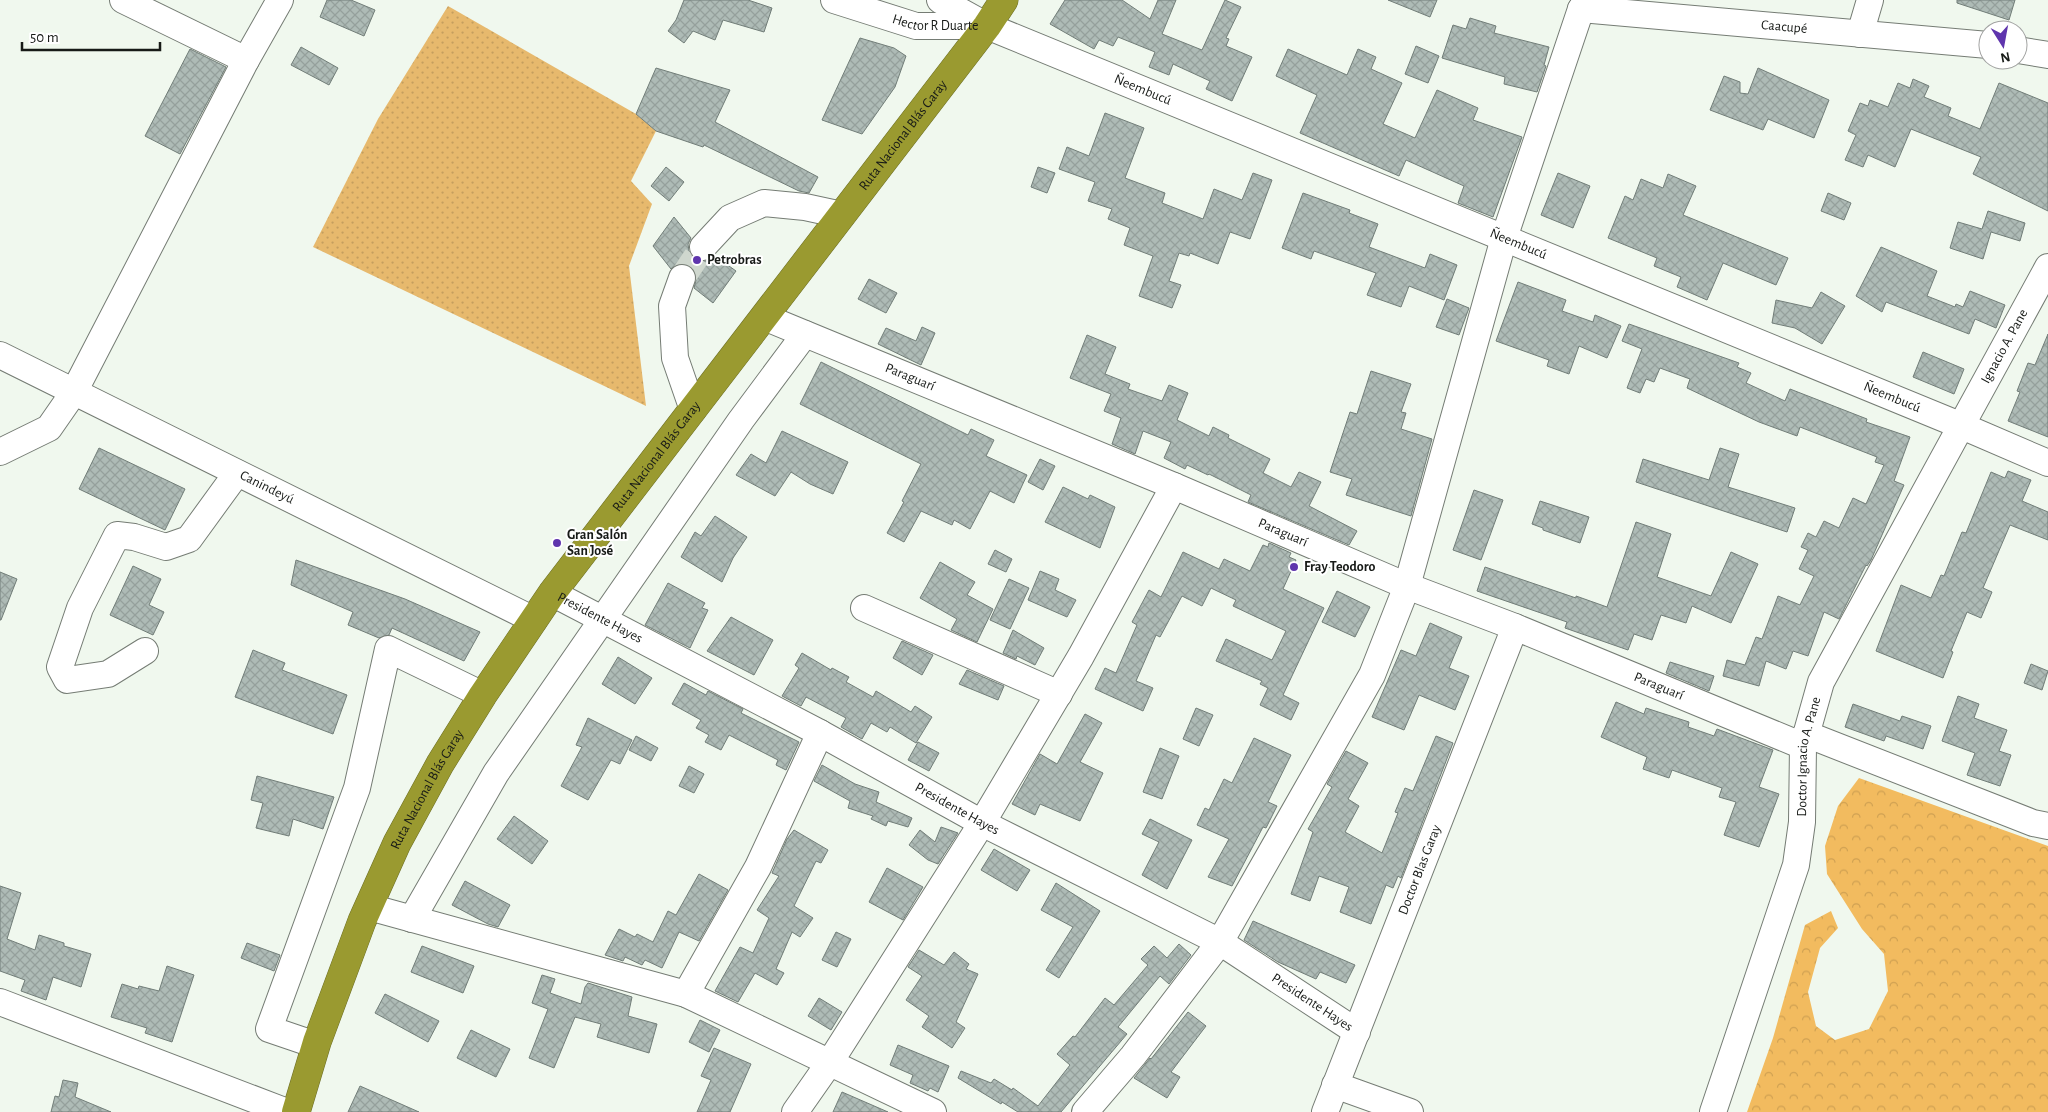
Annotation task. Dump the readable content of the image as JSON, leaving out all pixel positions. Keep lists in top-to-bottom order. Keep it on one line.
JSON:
{"streets":{"highway":["Ruta Nacional Blás Garay"],"street":["Hector R Duarte","Caacupé","Ñeembucú","Ignacio A. Pane","Paraguarí","Canindeyú","Presidente Hayes","Doctor Ignacio A. Pane","Doctor Blas Garay"]},"crossings":[["Hector R Duarte","Ñeembucú"],["Hector R Duarte","Ruta Nacional Blás Garay"],["Ñeembucú","Ruta Nacional Blás Garay"],["Ñeembucú","Ignacio A. Pane"],["Ñeembucú","Doctor Ignacio A. Pane"],["Ruta Nacional Blás Garay","Paraguarí"],["Ruta Nacional Blás Garay","Canindeyú"],["Ruta Nacional Blás Garay","Presidente Hayes"],["Ignacio A. Pane","Doctor Ignacio A. Pane"],["Paraguarí","Doctor Ignacio A. Pane"],["Paraguarí","Doctor Blas Garay"],["Presidente Hayes","Doctor Blas Garay"]],"places":["Petrobras","Gran Salón San José","Fray Teodoro"],"scale_bar":"50 m","north":"bottom"}
